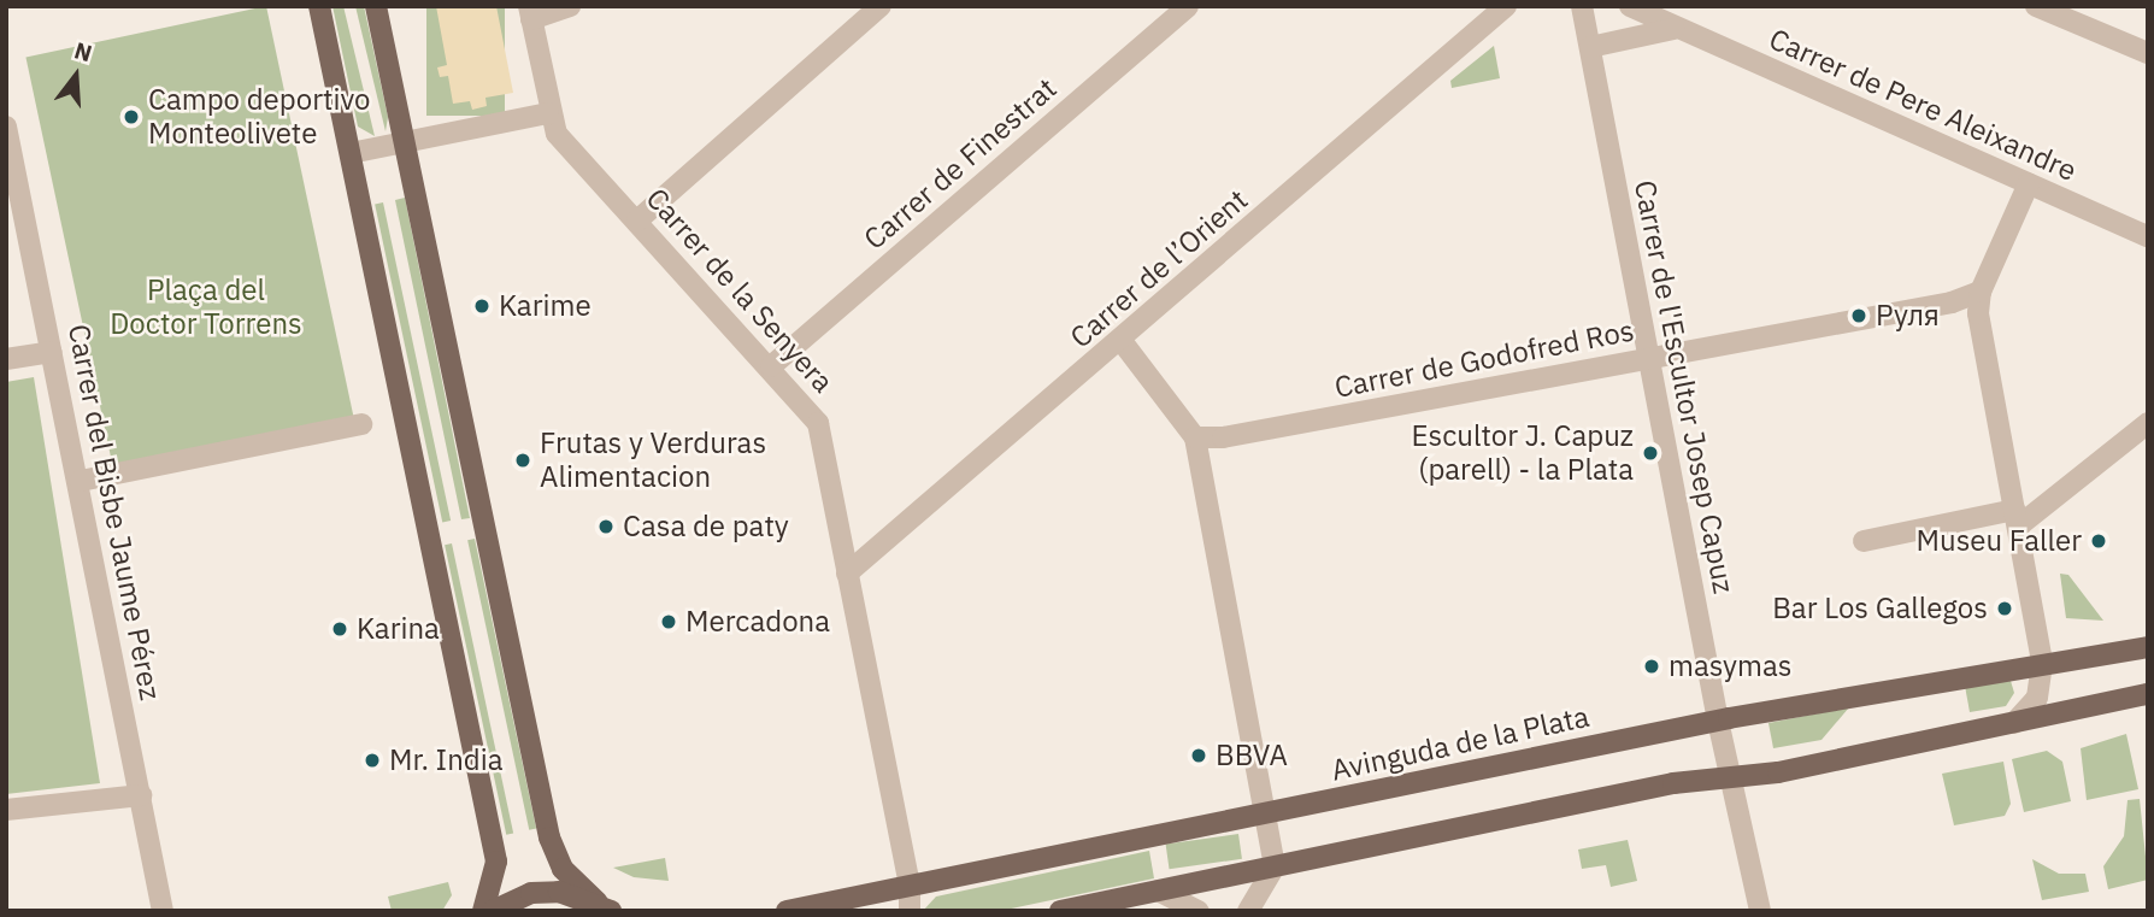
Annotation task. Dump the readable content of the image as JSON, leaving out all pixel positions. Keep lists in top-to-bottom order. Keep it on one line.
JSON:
{"streets":{"main road":["Avinguda de la Plata"],"street":["Carrer de Pere Aleixandre","Carrer de Finestrat","Carrer de l’Orient","Carrer de la Senyera","Carrer de Godofred Ros","Carrer de l'Escultor Josep Capuz","Carrer del Bisbe Jaume Pérez"]},"crossings":[["Carrer de Finestrat","Carrer de la Senyera"],["Carrer de l’Orient","Carrer de la Senyera"],["Carrer de la Senyera","Avinguda de la Plata"],["Carrer de Godofred Ros","Carrer de l'Escultor Josep Capuz"],["Carrer de l'Escultor Josep Capuz","Avinguda de la Plata"]],"parks":["Plaça del Doctor Torrens"],"places":["Campo deportivo Monteolivete","Karime","Руля","Escultor J. Capuz (parell) - la Plata","Frutas y Verduras Alimentacion","Casa de paty","Museu Faller","Bar Los Gallegos","Mercadona","Karina","masymas","BBVA","Mr. India"],"north":"top"}
